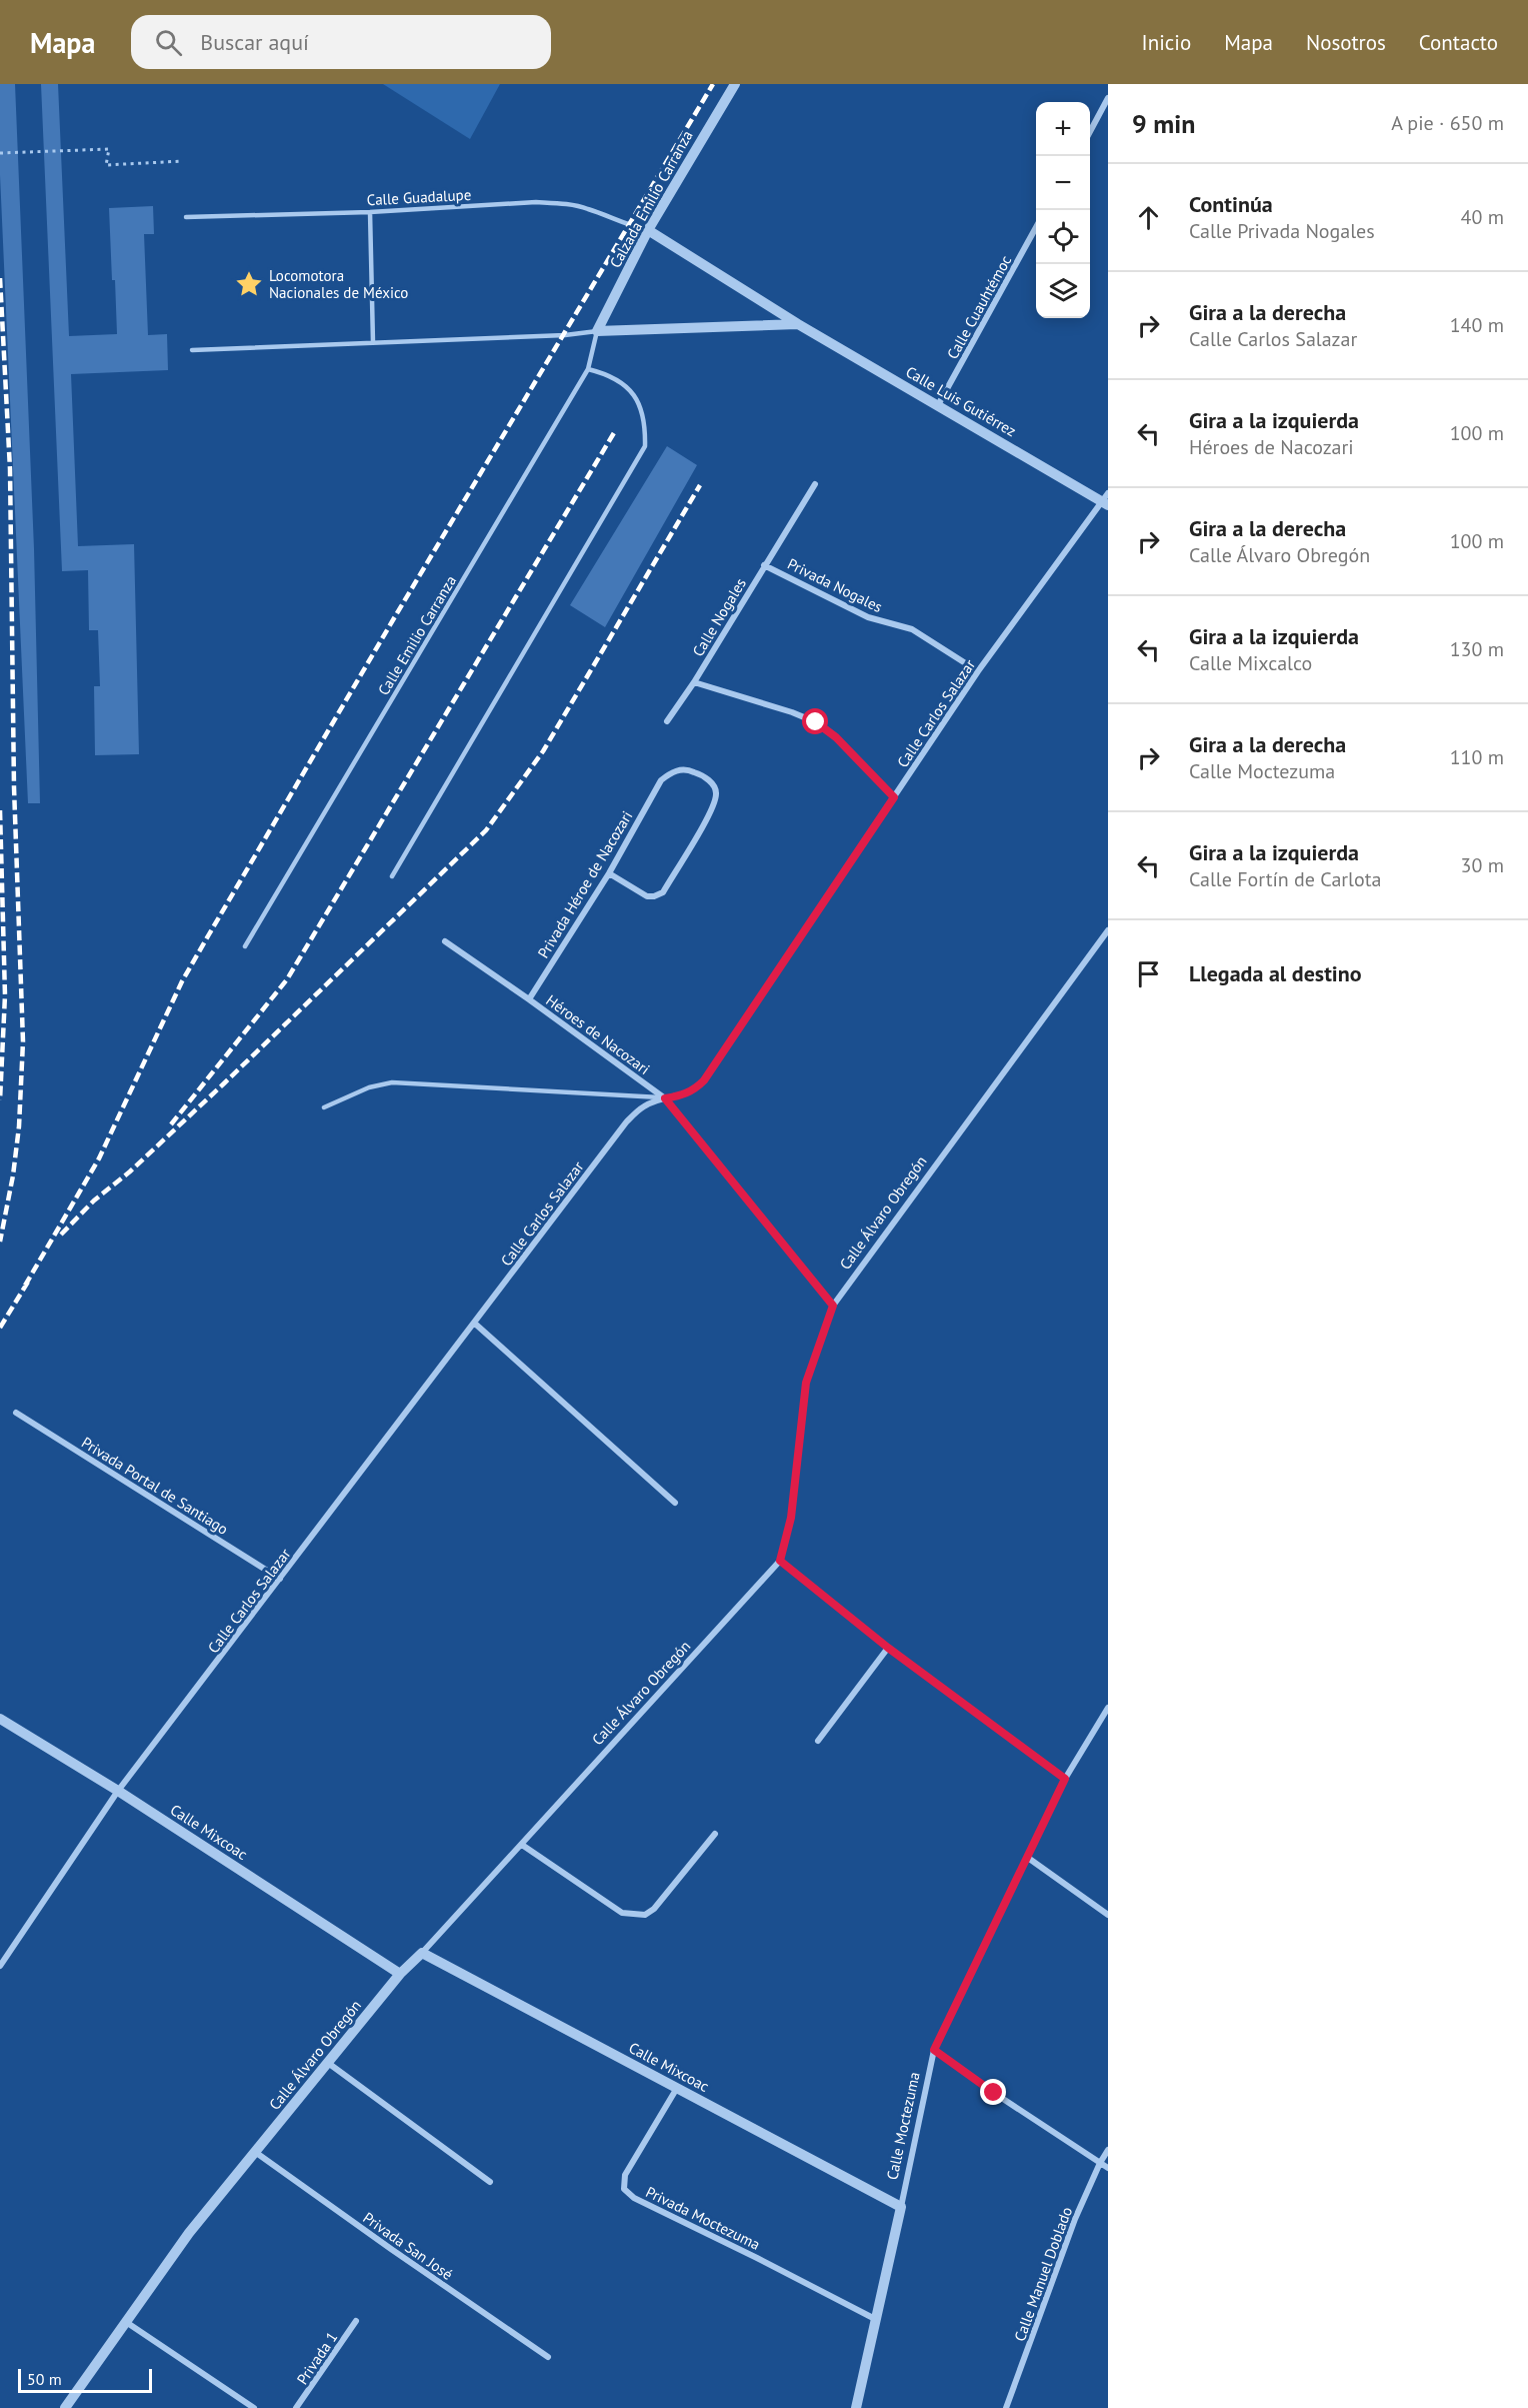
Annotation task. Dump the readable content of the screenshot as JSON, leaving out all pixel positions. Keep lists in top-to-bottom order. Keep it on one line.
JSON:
{"streets":{"street":["Calzada Emilio Carranza","Calle Cuauhtémoc","Calle Luis Gutiérrez","Privada Nogales","Calle Nogales","Calle Carlos Salazar","Privada Héroe de Nacozari","Héroes de Nacozari","Calle Álvaro Obregón","Privada Portal de Santiago","Calle Mixcoac","Calle Moctezuma","Privada Moctezuma","Privada San José","Calle Manuel Doblado","Privada 1"],"lane":["Calle Guadalupe","Calle Emilio Carranza"]},"crossings":[["Calle Guadalupe","Calzada Emilio Carranza"],["Calle Guadalupe","Calle Luis Gutiérrez"],["Calzada Emilio Carranza","Calle Luis Gutiérrez"],["Calzada Emilio Carranza","Calle Emilio Carranza"],["Calle Cuauhtémoc","Calle Luis Gutiérrez"],["Calle Luis Gutiérrez","Calle Carlos Salazar"],["Privada Nogales","Calle Nogales"],["Privada Nogales","Calle Carlos Salazar"],["Calle Carlos Salazar","Héroes de Nacozari"],["Calle Carlos Salazar","Privada Portal de Santiago"],["Calle Carlos Salazar","Calle Mixcoac"],["Privada Héroe de Nacozari","Héroes de Nacozari"],["Héroes de Nacozari","Calle Álvaro Obregón"],["Calle Álvaro Obregón","Calle Mixcoac"],["Calle Álvaro Obregón","Privada San José"],["Calle Mixcoac","Calle Moctezuma"],["Calle Mixcoac","Privada Moctezuma"],["Calle Moctezuma","Privada Moctezuma"]],"places":{"place":["Locomotora Nacionales de México"]},"scale_bar":"50 m","page":{"header":"Mapa","search":"Buscar aquí","nav":["Inicio","Mapa","Nosotros","Contacto"],"heading":["9 min","A pie · 650 m"],"map_buttons":["+","−"],"list":[["Continúa","Calle Privada Nogales","40 m"],["Gira a la derecha","Calle Carlos Salazar","140 m"],["Gira a la izquierda","Héroes de Nacozari","100 m"],["Gira a la derecha","Calle Álvaro Obregón","100 m"],["Gira a la izquierda","Calle Mixcalco","130 m"],["Gira a la derecha","Calle Moctezuma","110 m"],["Gira a la izquierda","Calle Fortín de Carlota","30 m"],"Llegada al destino"],"scale":"50 m"}}
